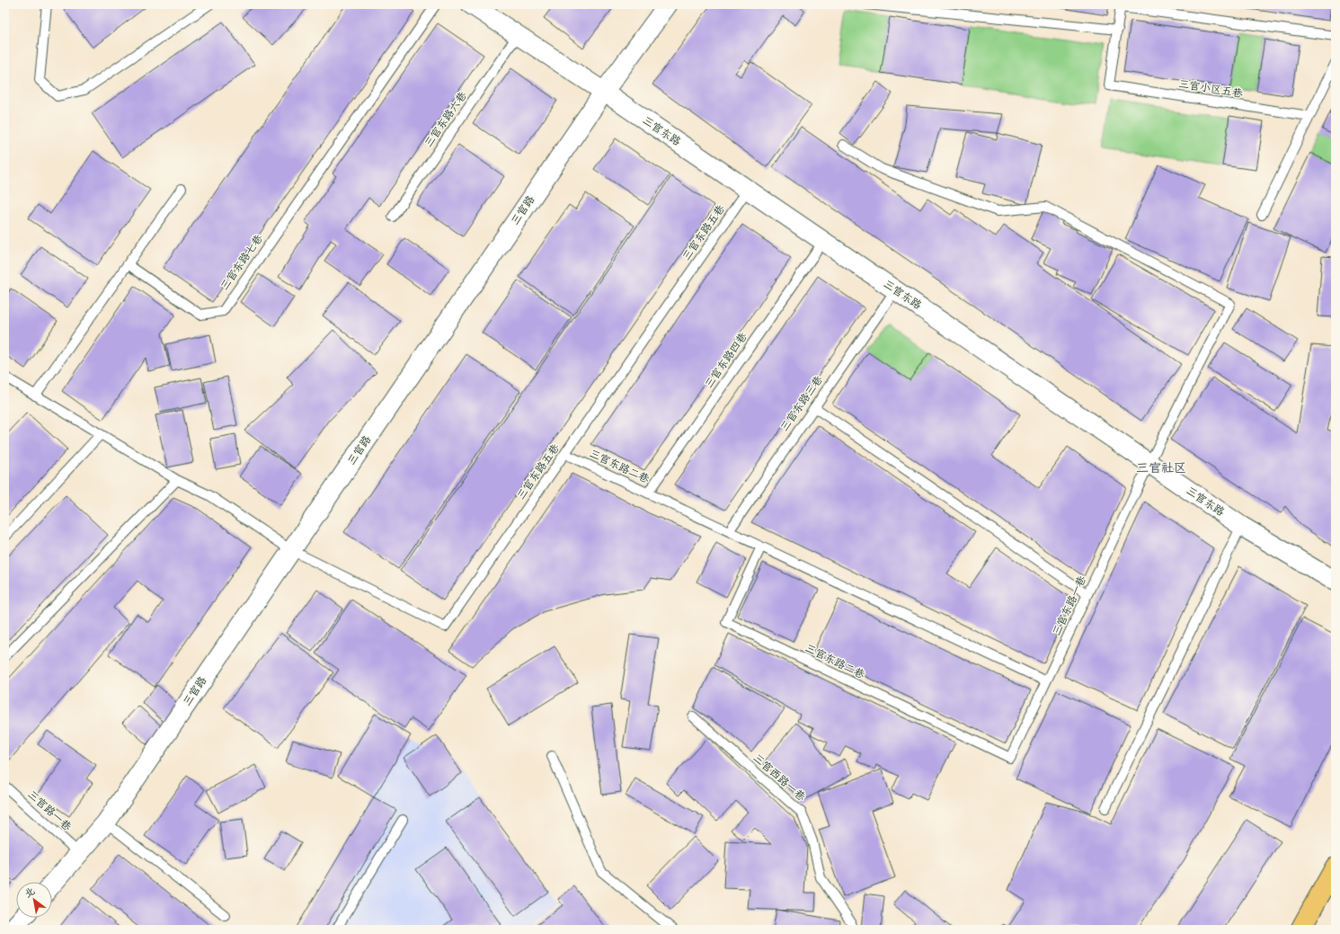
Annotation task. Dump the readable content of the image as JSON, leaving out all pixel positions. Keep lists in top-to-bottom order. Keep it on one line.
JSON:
{"streets":{"street":["三官东路","三官路"],"lane":["三官小区五巷","三官东路六巷","三官东路五巷","三官东路七巷","三官东路四巷","三官东路三巷","三官东路二巷","三官东路一巷","三官西路一巷","三官路一巷"]},"crossings":[["三官东路六巷","三官东路"],["三官东路","三官路"],["三官东路","三官东路五巷"],["三官东路","三官东路四巷"],["三官东路","三官东路三巷"],["三官东路","三官东路一巷"],["三官路","三官东路五巷"],["三官路","三官路一巷"],["三官东路五巷","三官东路二巷"],["三官东路四巷","三官东路二巷"],["三官东路三巷","三官东路二巷"],["三官东路二巷","三官东路一巷"]],"districts":["三官社区"],"north":"top left"}
